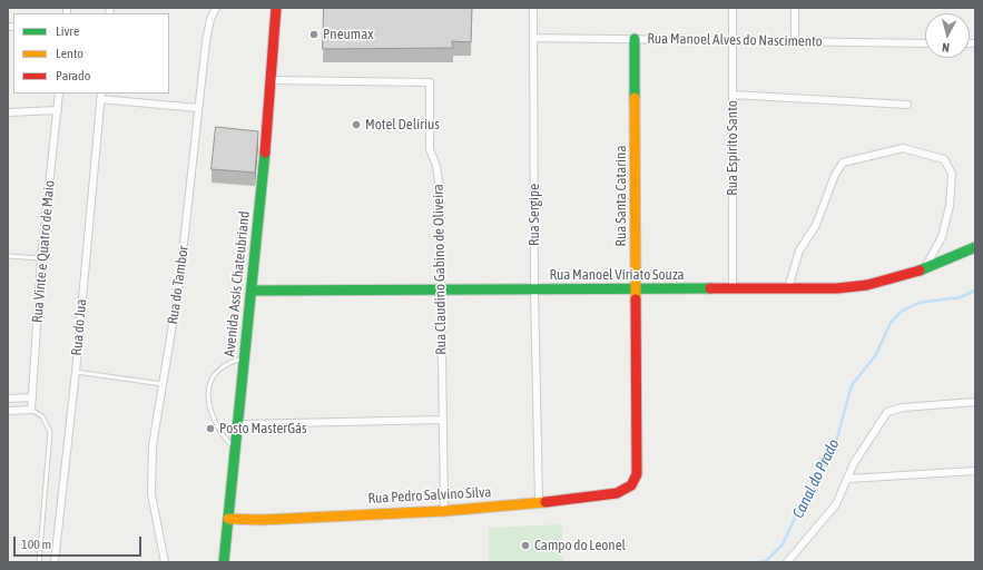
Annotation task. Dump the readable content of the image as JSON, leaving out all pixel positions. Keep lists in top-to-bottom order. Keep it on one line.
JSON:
{"streets":{"street":["Rua Manoel Alves do Nascimento","Rua Espírito Santo","Rua Santa Catarina","Rua Sergipe","Rua Vinte e Quatro de Maio","Rua Claudino Gabino de Oliveira","Rua Manoel Viriato Souza","Avenida Assis Chateubriand","Rua do Tambor","Rua do Jua","Rua Pedro Salvino Silva"]},"crossings":[["Rua Manoel Alves do Nascimento","Rua Espírito Santo"],["Rua Manoel Alves do Nascimento","Rua Santa Catarina"],["Rua Manoel Alves do Nascimento","Rua Sergipe"],["Rua Espírito Santo","Rua Manoel Viriato Souza"],["Rua Santa Catarina","Rua Manoel Viriato Souza"],["Rua Santa Catarina","Rua Pedro Salvino Silva"],["Rua Sergipe","Rua Manoel Viriato Souza"],["Rua Sergipe","Rua Pedro Salvino Silva"],["Rua Claudino Gabino de Oliveira","Rua Manoel Viriato Souza"],["Rua Claudino Gabino de Oliveira","Avenida Assis Chateubriand"],["Rua Claudino Gabino de Oliveira","Rua Pedro Salvino Silva"],["Rua Manoel Viriato Souza","Avenida Assis Chateubriand"],["Avenida Assis Chateubriand","Rua Pedro Salvino Silva"]],"water":["Canal do Prado"],"places":["Pneumax","Motel Delírius","Posto MasterGás","Campo do Leonel"],"legend":["Livre","Lento","Parado"],"scale_bar":"100 m","north":"bottom"}
